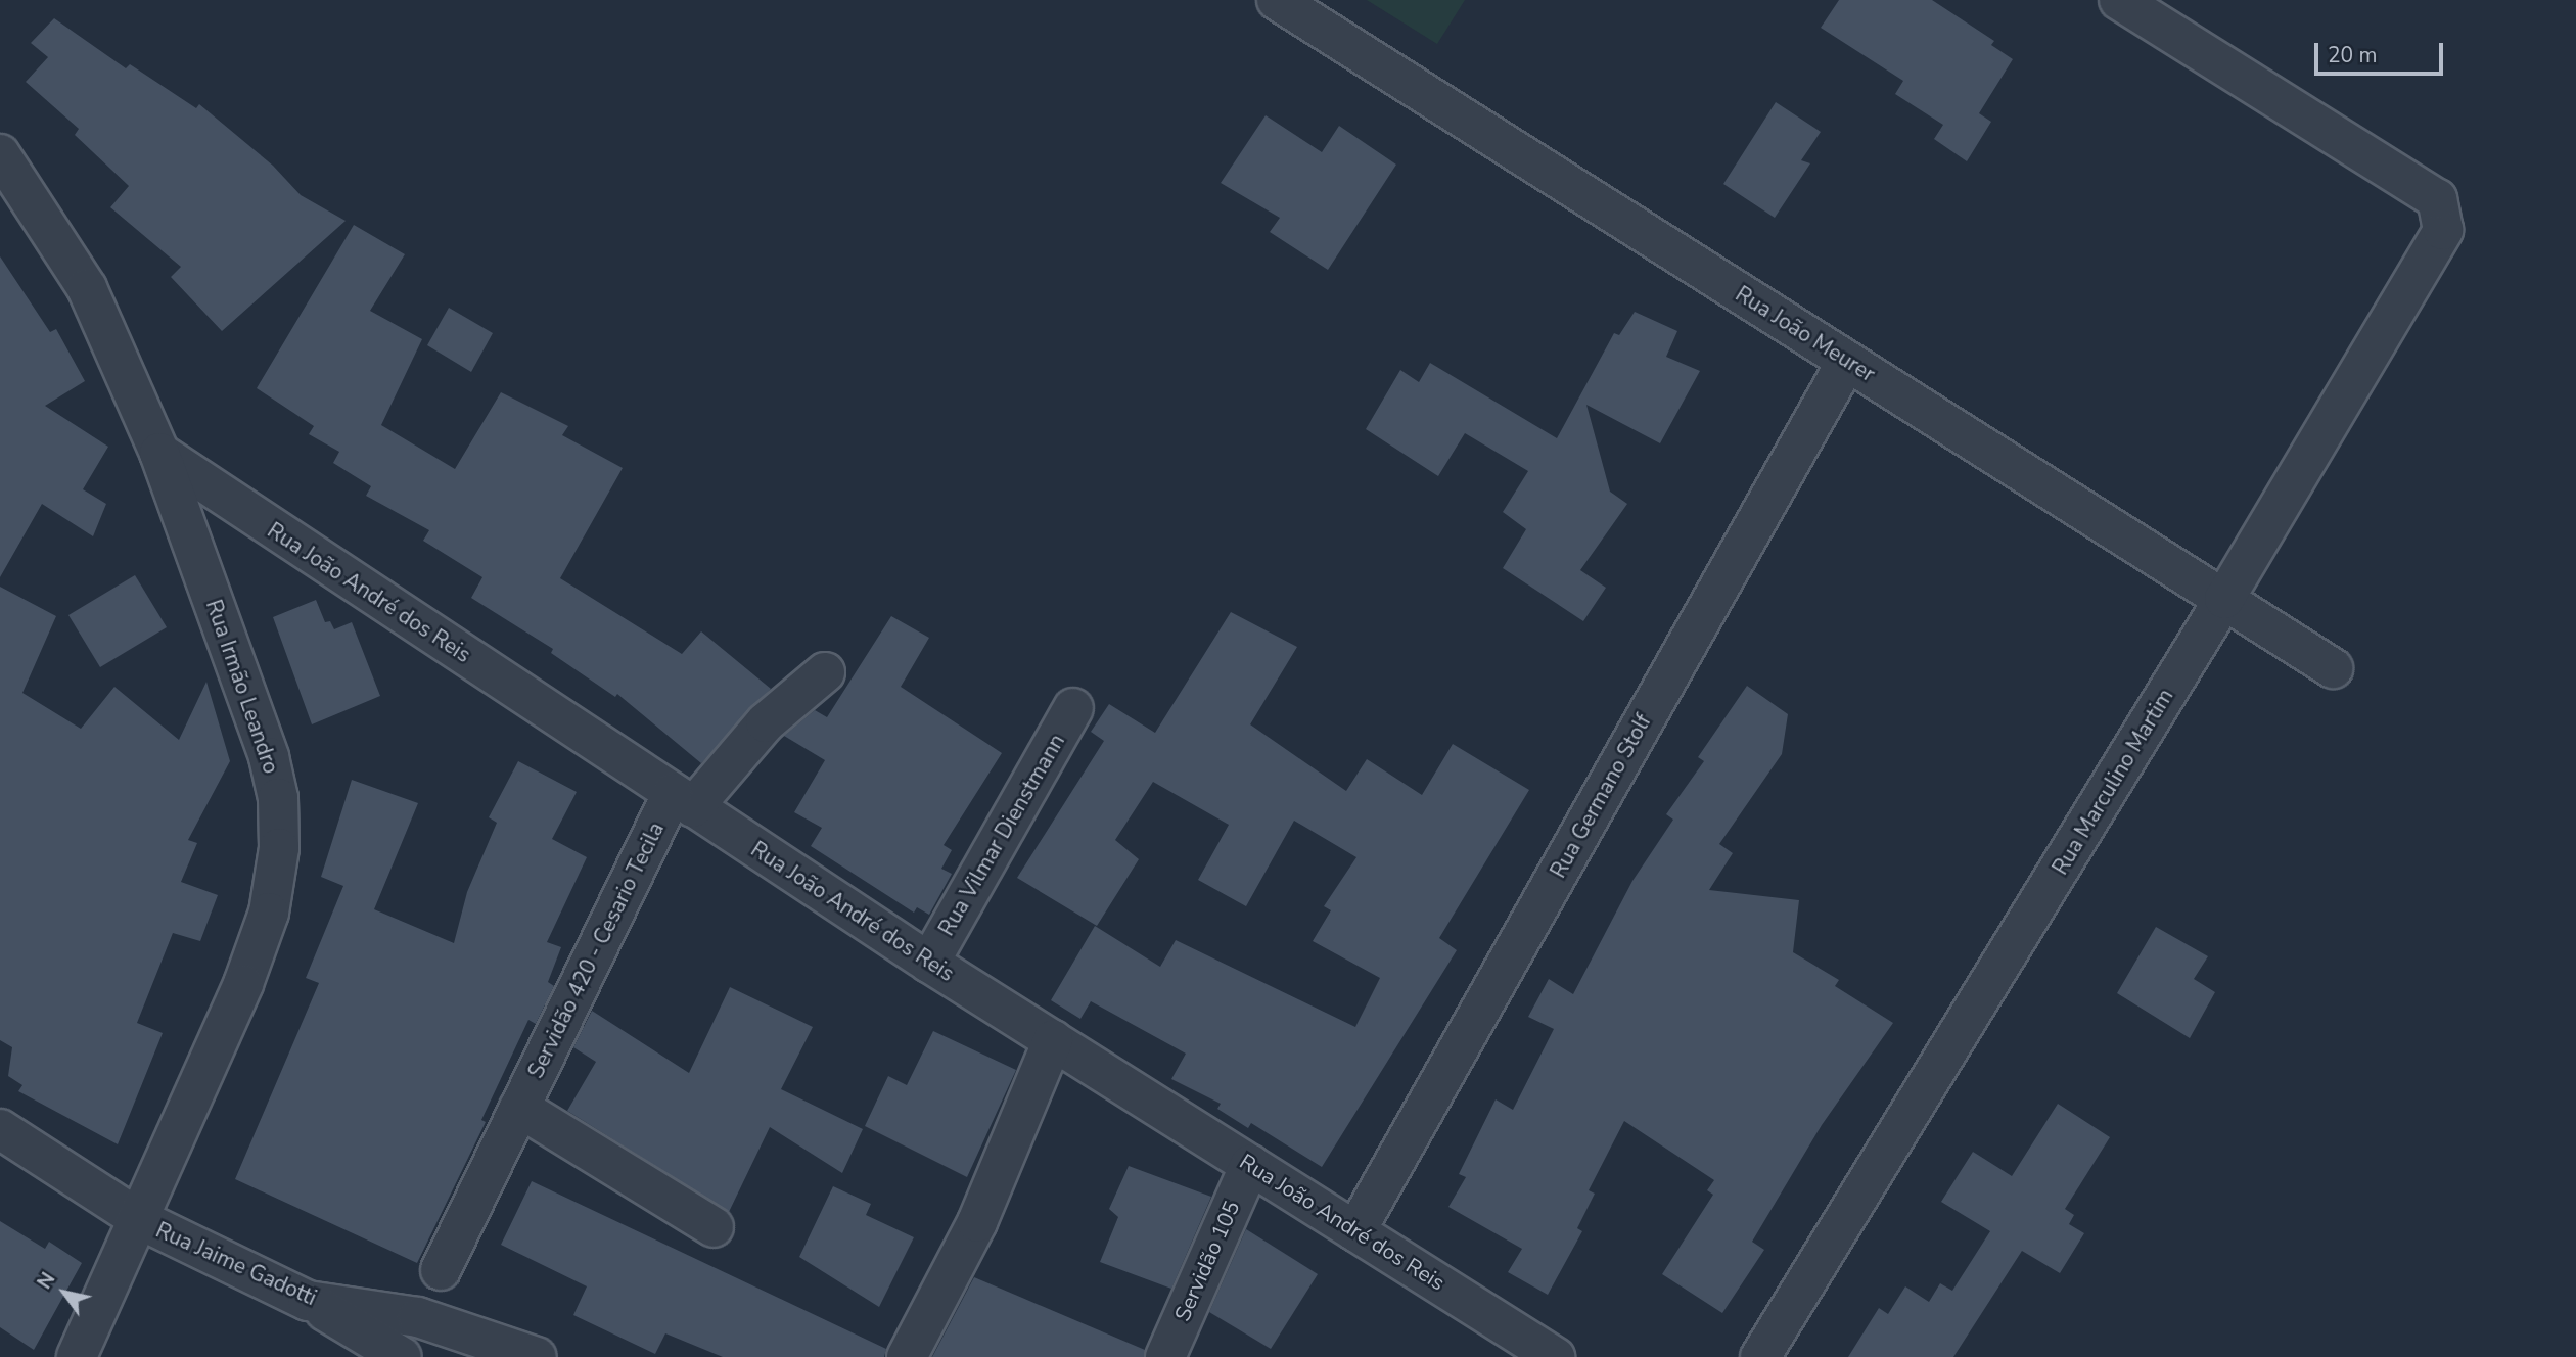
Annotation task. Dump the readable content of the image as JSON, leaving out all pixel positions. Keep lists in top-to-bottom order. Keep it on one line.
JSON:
{"streets":{"street":["Rua João Meurer","Rua João André dos Reis","Rua Irmão Leandro","Rua Marculino Martim","Rua Germano Stolf","Rua Vilmar Dienstmann","Servidão 420 - Cesario Tecila","Servidão 105","Rua Jaime Gadotti"]},"crossings":[["Rua João Meurer","Rua Marculino Martim"],["Rua João Meurer","Rua Germano Stolf"],["Rua João André dos Reis","Rua Irmão Leandro"],["Rua João André dos Reis","Rua Germano Stolf"],["Rua João André dos Reis","Rua Vilmar Dienstmann"],["Rua João André dos Reis","Servidão 420 - Cesario Tecila"],["Rua João André dos Reis","Servidão 105"],["Rua Irmão Leandro","Rua Jaime Gadotti"]],"scale_bar":"20 m","north":"top left"}
